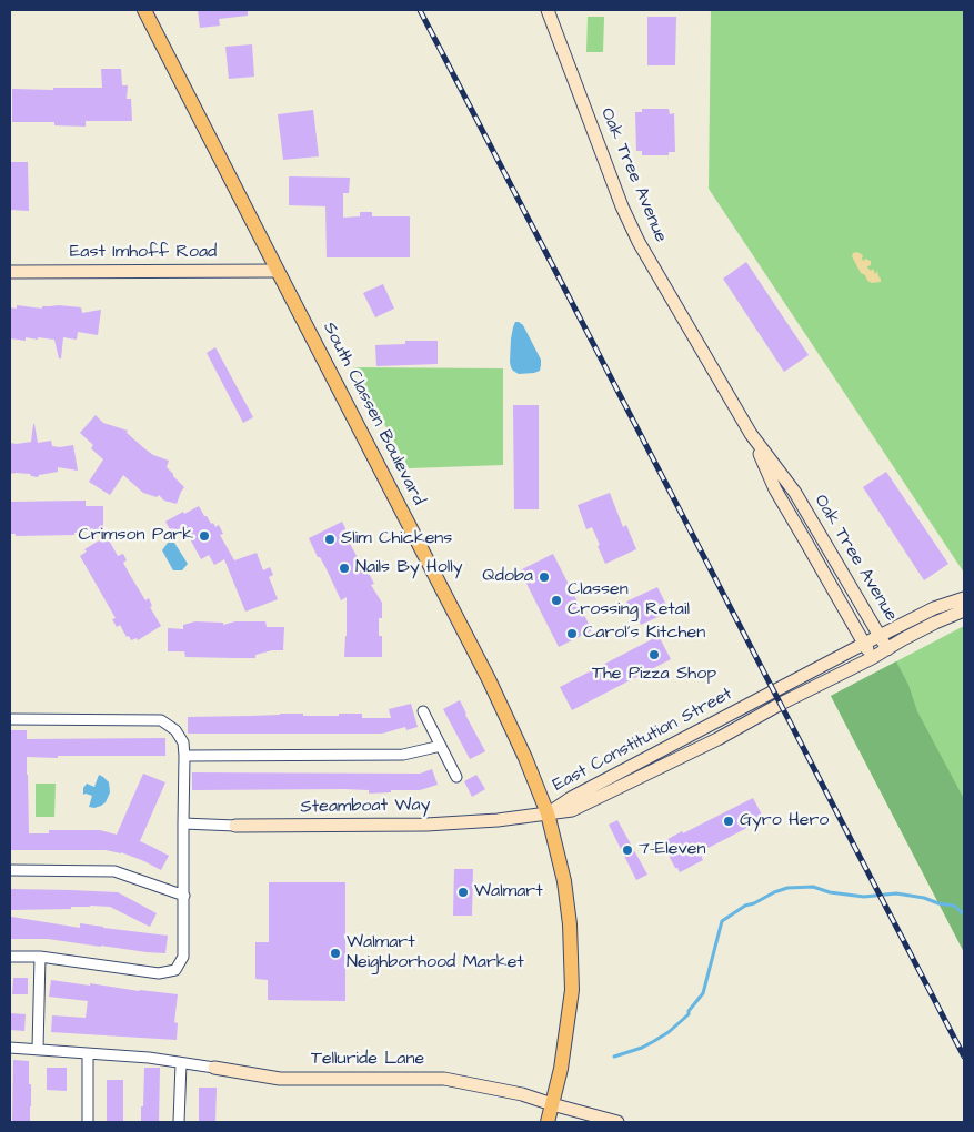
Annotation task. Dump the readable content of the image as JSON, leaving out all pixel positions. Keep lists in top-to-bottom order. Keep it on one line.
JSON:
{"streets":{"main road":["South Classen Boulevard"],"street":["Oak Tree Avenue","East Imhoff Road","East Constitution Street","Steamboat Way","Telluride Lane"]},"crossings":[["Oak Tree Avenue","East Constitution Street"],["East Imhoff Road","South Classen Boulevard"],["South Classen Boulevard","East Constitution Street"],["South Classen Boulevard","Steamboat Way"],["South Classen Boulevard","Telluride Lane"],["East Constitution Street","Steamboat Way"]],"places":["Crimson Park","Slim Chickens","Nails By Holly","Qdoba","Classen Crossing Retail","Carol's Kitchen","The Pizza Shop","Gyro Hero","7-Eleven","Walmart","Walmart Neighborhood Market"]}
